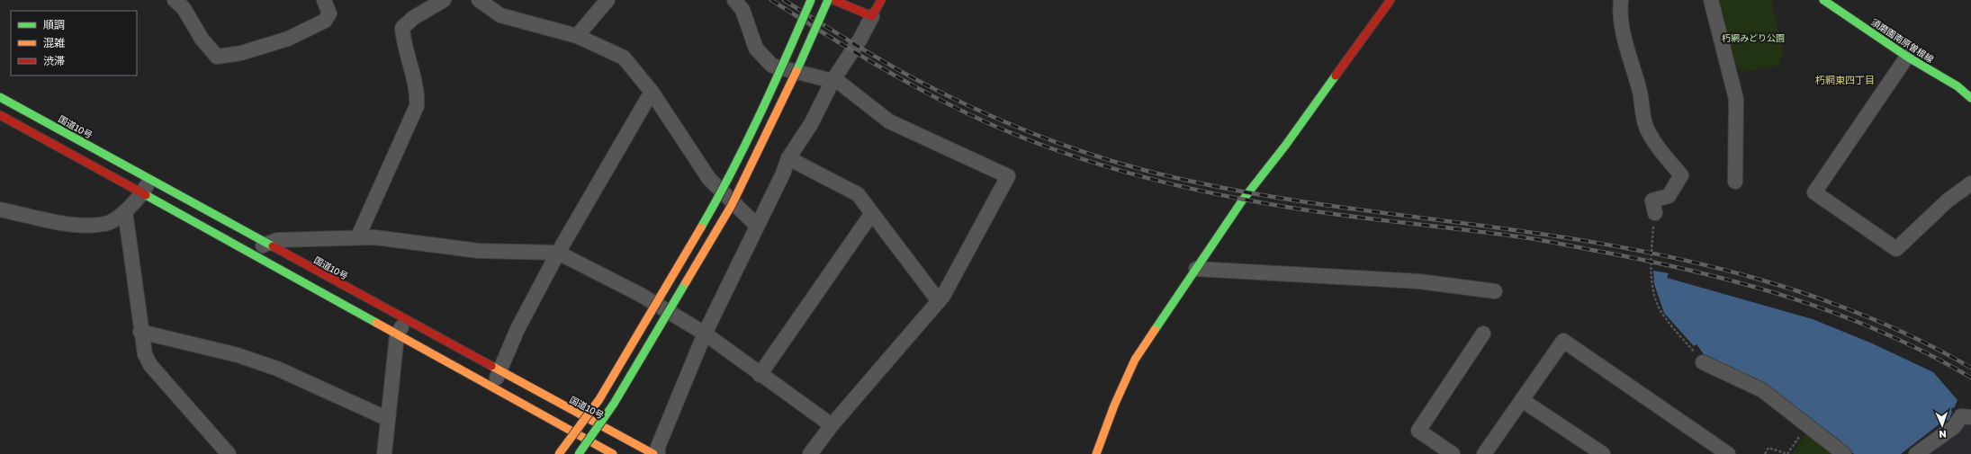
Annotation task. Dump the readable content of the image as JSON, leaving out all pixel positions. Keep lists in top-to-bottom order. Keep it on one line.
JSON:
{"streets":{"main road":["須磨園南原曽根線","国道10号"]},"districts":["朽網東四丁目"],"parks":["朽網みどり公園"],"legend":["順調","混雑","渋滞"],"north":"bottom"}
